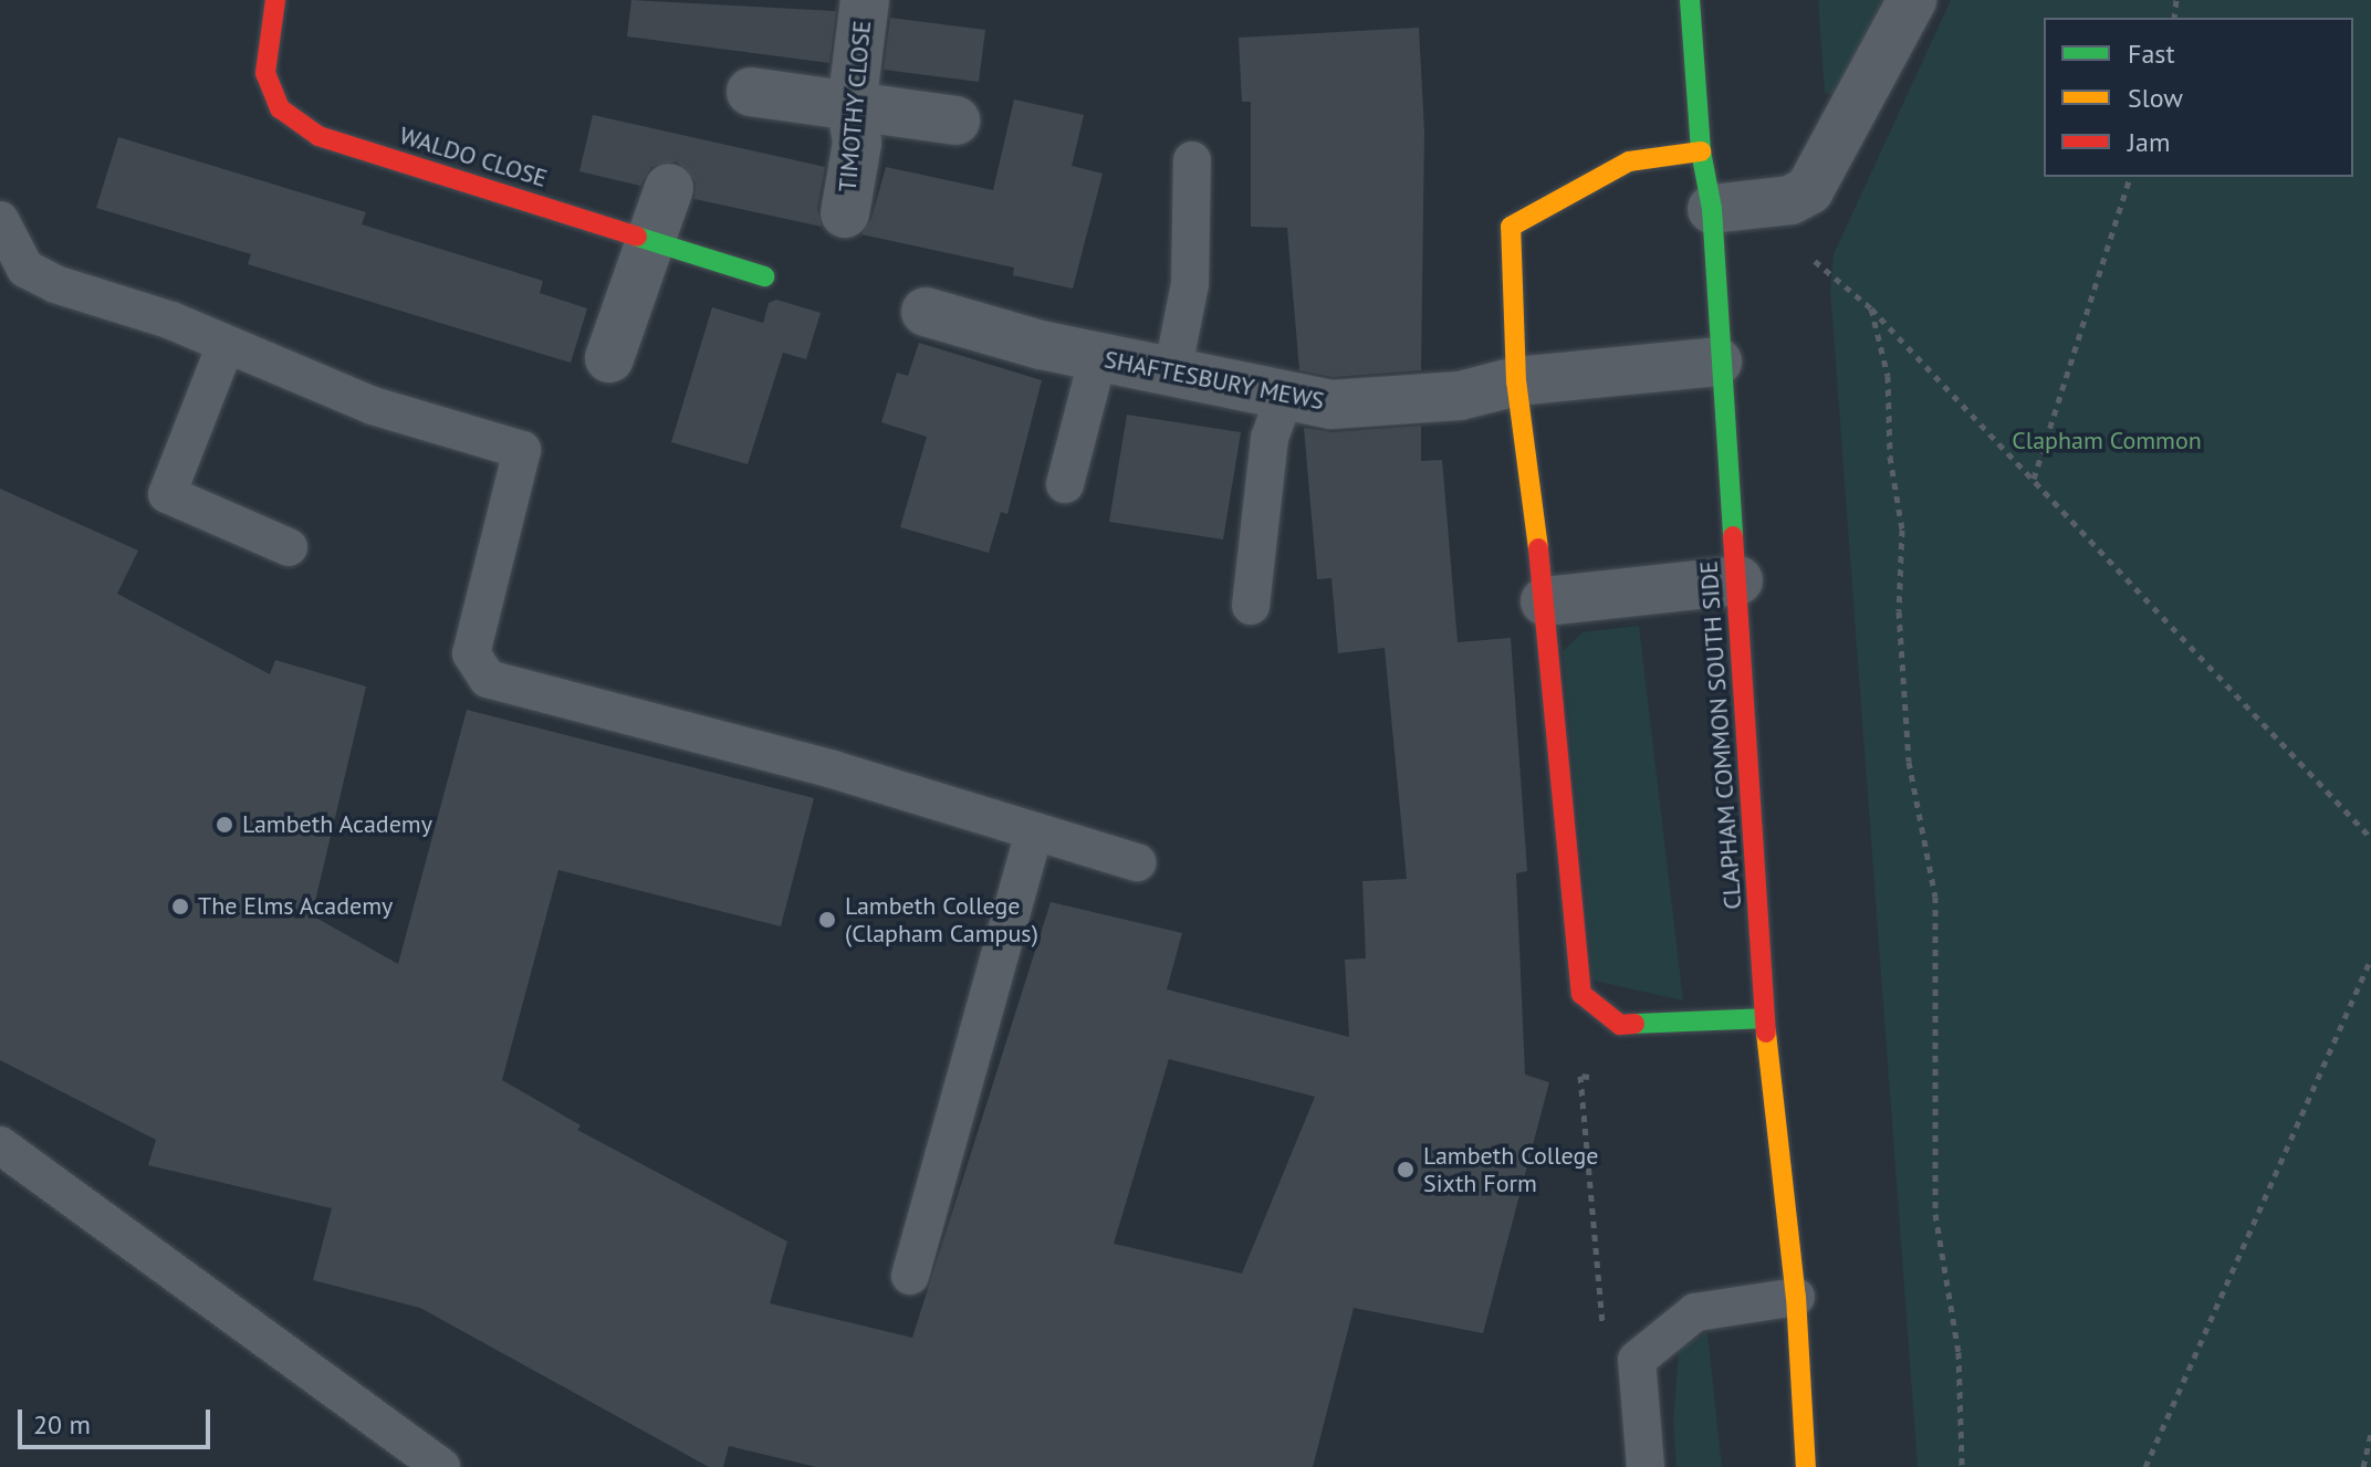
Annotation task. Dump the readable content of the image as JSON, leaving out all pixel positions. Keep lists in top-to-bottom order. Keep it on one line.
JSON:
{"streets":{"main road":["WALDO CLOSE","CLAPHAM COMMON SOUTH SIDE"],"street":["TIMOTHY CLOSE","SHAFTESBURY MEWS"]},"crossings":[["SHAFTESBURY MEWS","CLAPHAM COMMON SOUTH SIDE"]],"parks":["Clapham Common"],"places":["Lambeth Academy","The Elms Academy","Lambeth College (Clapham Campus)","Lambeth College Sixth Form"],"legend":["Fast","Slow","Jam"],"scale_bar":"20 m"}
